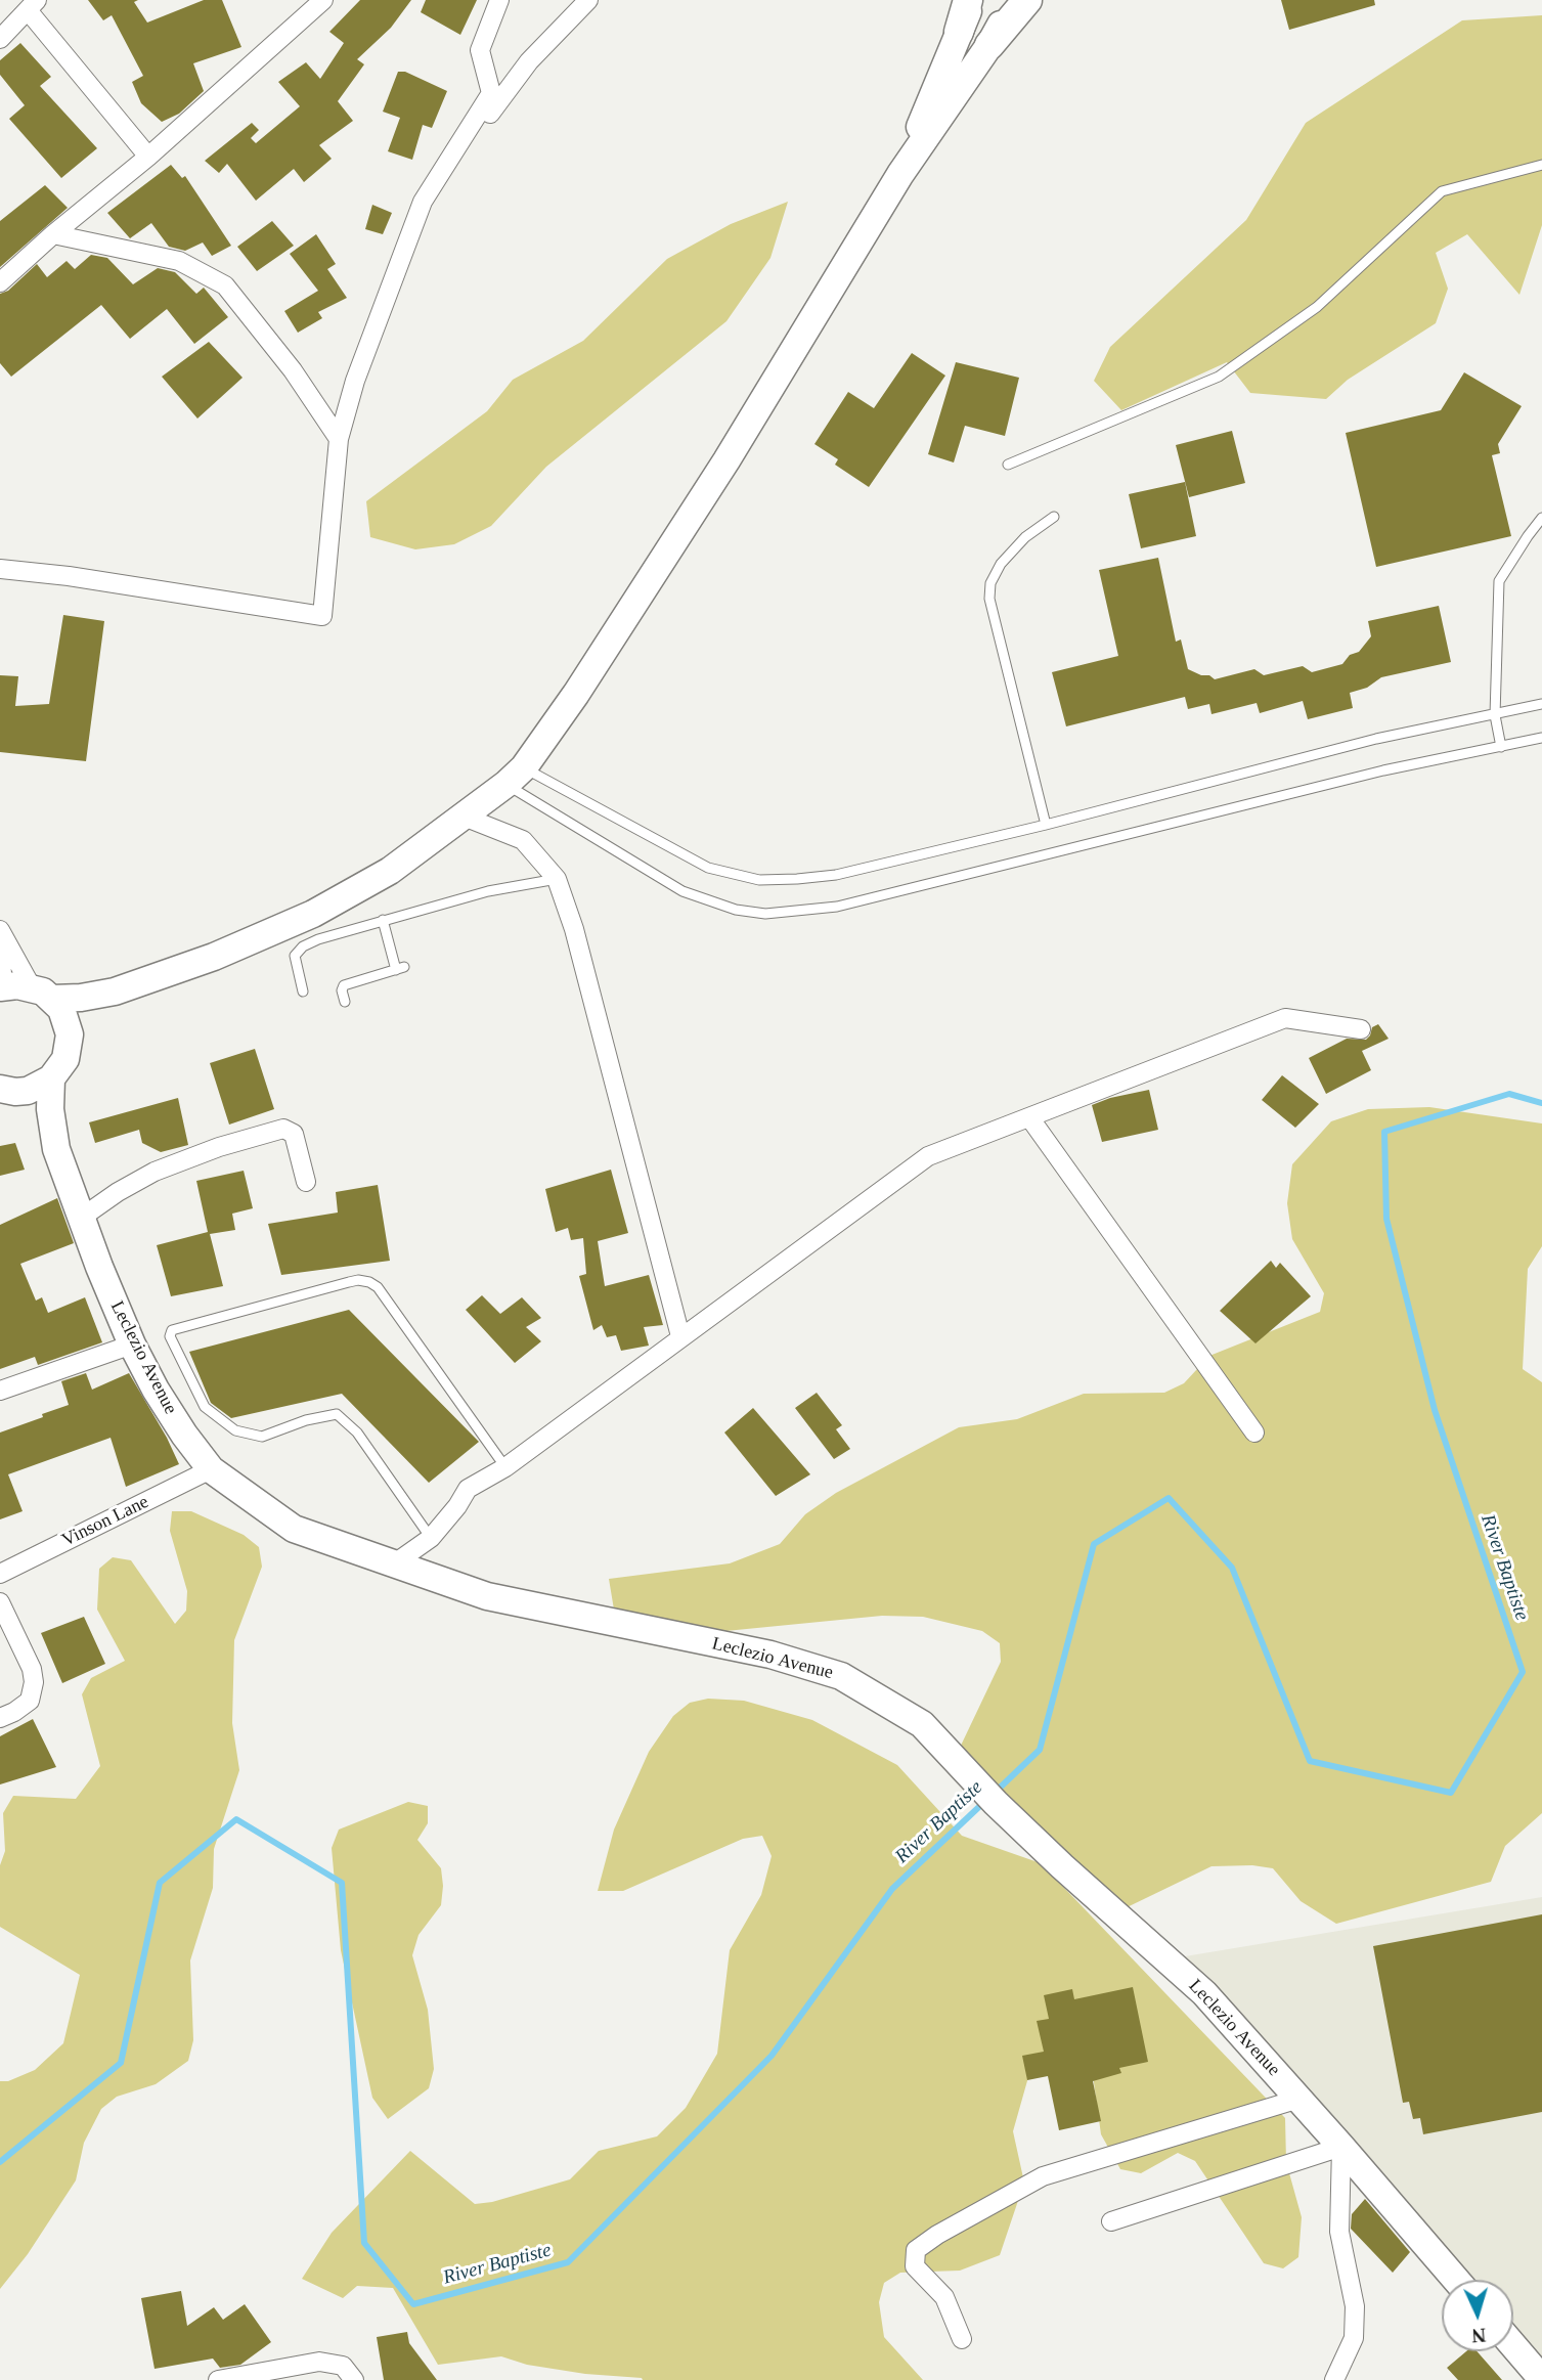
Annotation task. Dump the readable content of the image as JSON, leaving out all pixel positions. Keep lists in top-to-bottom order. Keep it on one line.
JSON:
{"streets":{"main road":["Leclezio Avenue"],"street":["Vinson Lane"]},"crossings":[["Leclezio Avenue","Vinson Lane"]],"water":["River Baptiste"],"north":"bottom"}
